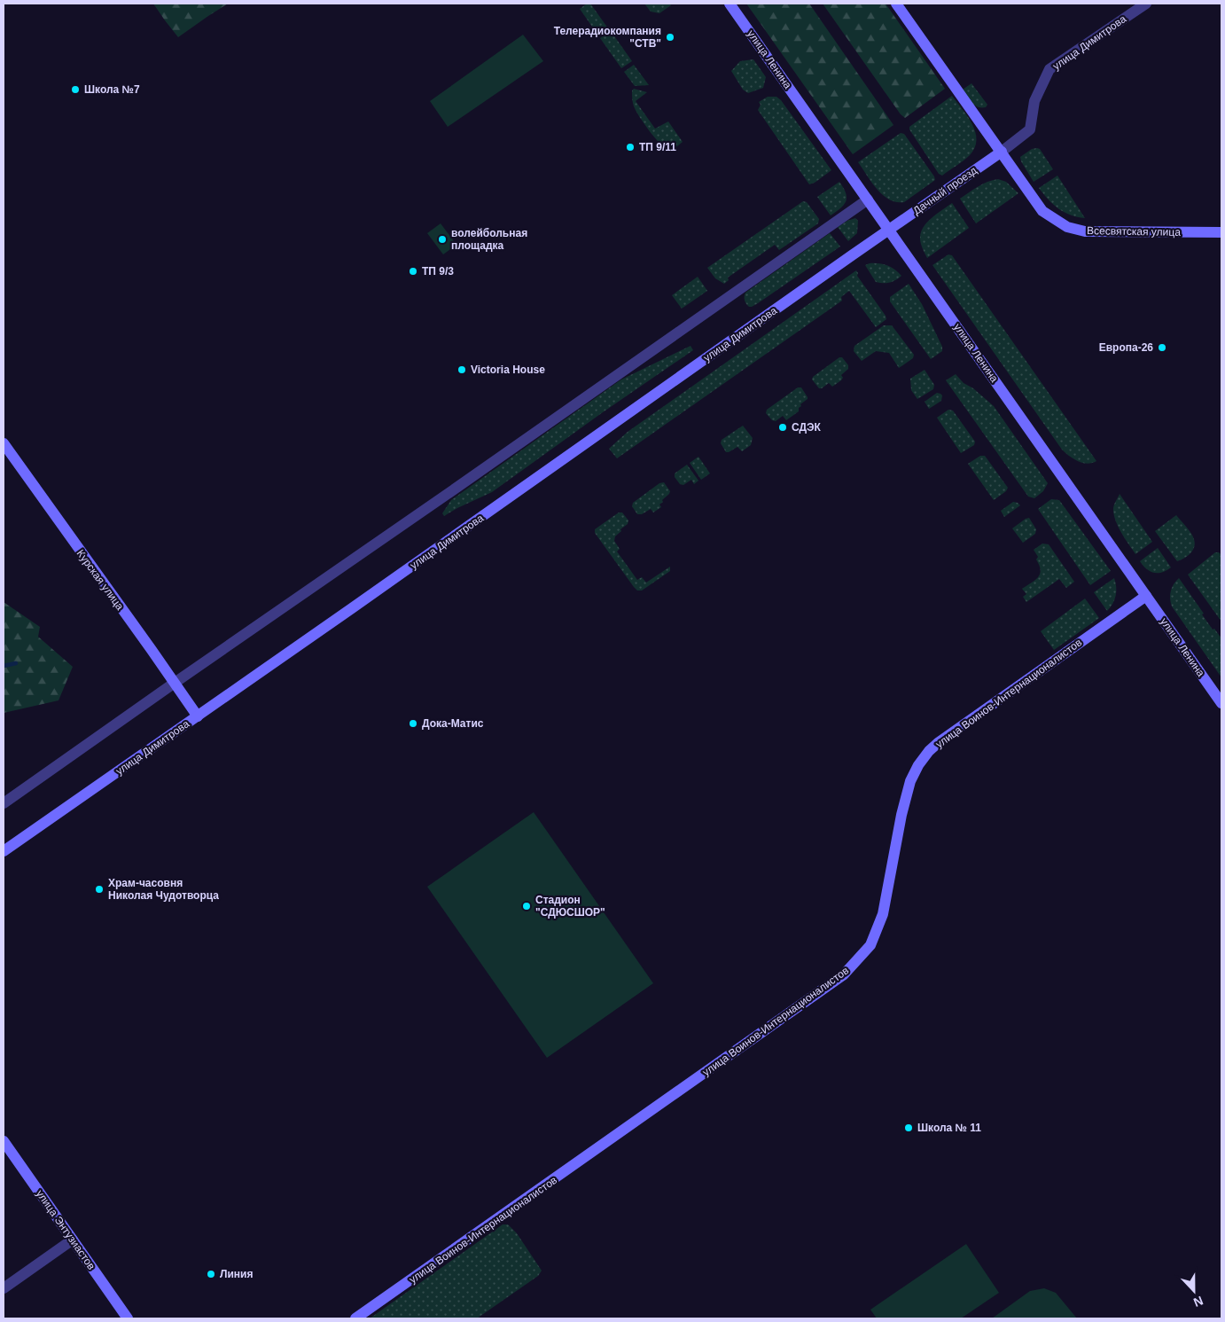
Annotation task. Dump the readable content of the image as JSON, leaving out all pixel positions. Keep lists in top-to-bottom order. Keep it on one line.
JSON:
{"streets":{"main road":["улица Димитрова","улица Ленина","Дачный проезд","Всесвятская улица","Курская улица","улица Воинов-Интернационалистов","улица Энтузиастов"]},"crossings":[["улица Димитрова","улица Ленина"],["улица Димитрова","Дачный проезд"],["улица Димитрова","Всесвятская улица"],["улица Димитрова","Курская улица"],["улица Ленина","Дачный проезд"],["улица Ленина","улица Воинов-Интернационалистов"],["Дачный проезд","Всесвятская улица"]],"places":["Телерадиокомпания \"СТВ\"","Школа №7","ТП 9/11","волейбольная площадка","ТП 9/3","Европа-26","Victoria House","СДЭК","Дока-Матис","Храм-часовня Николая Чудотворца","Стадион \"СДЮСШОР\"","Школа № 11","Линия"],"north":"bottom"}
